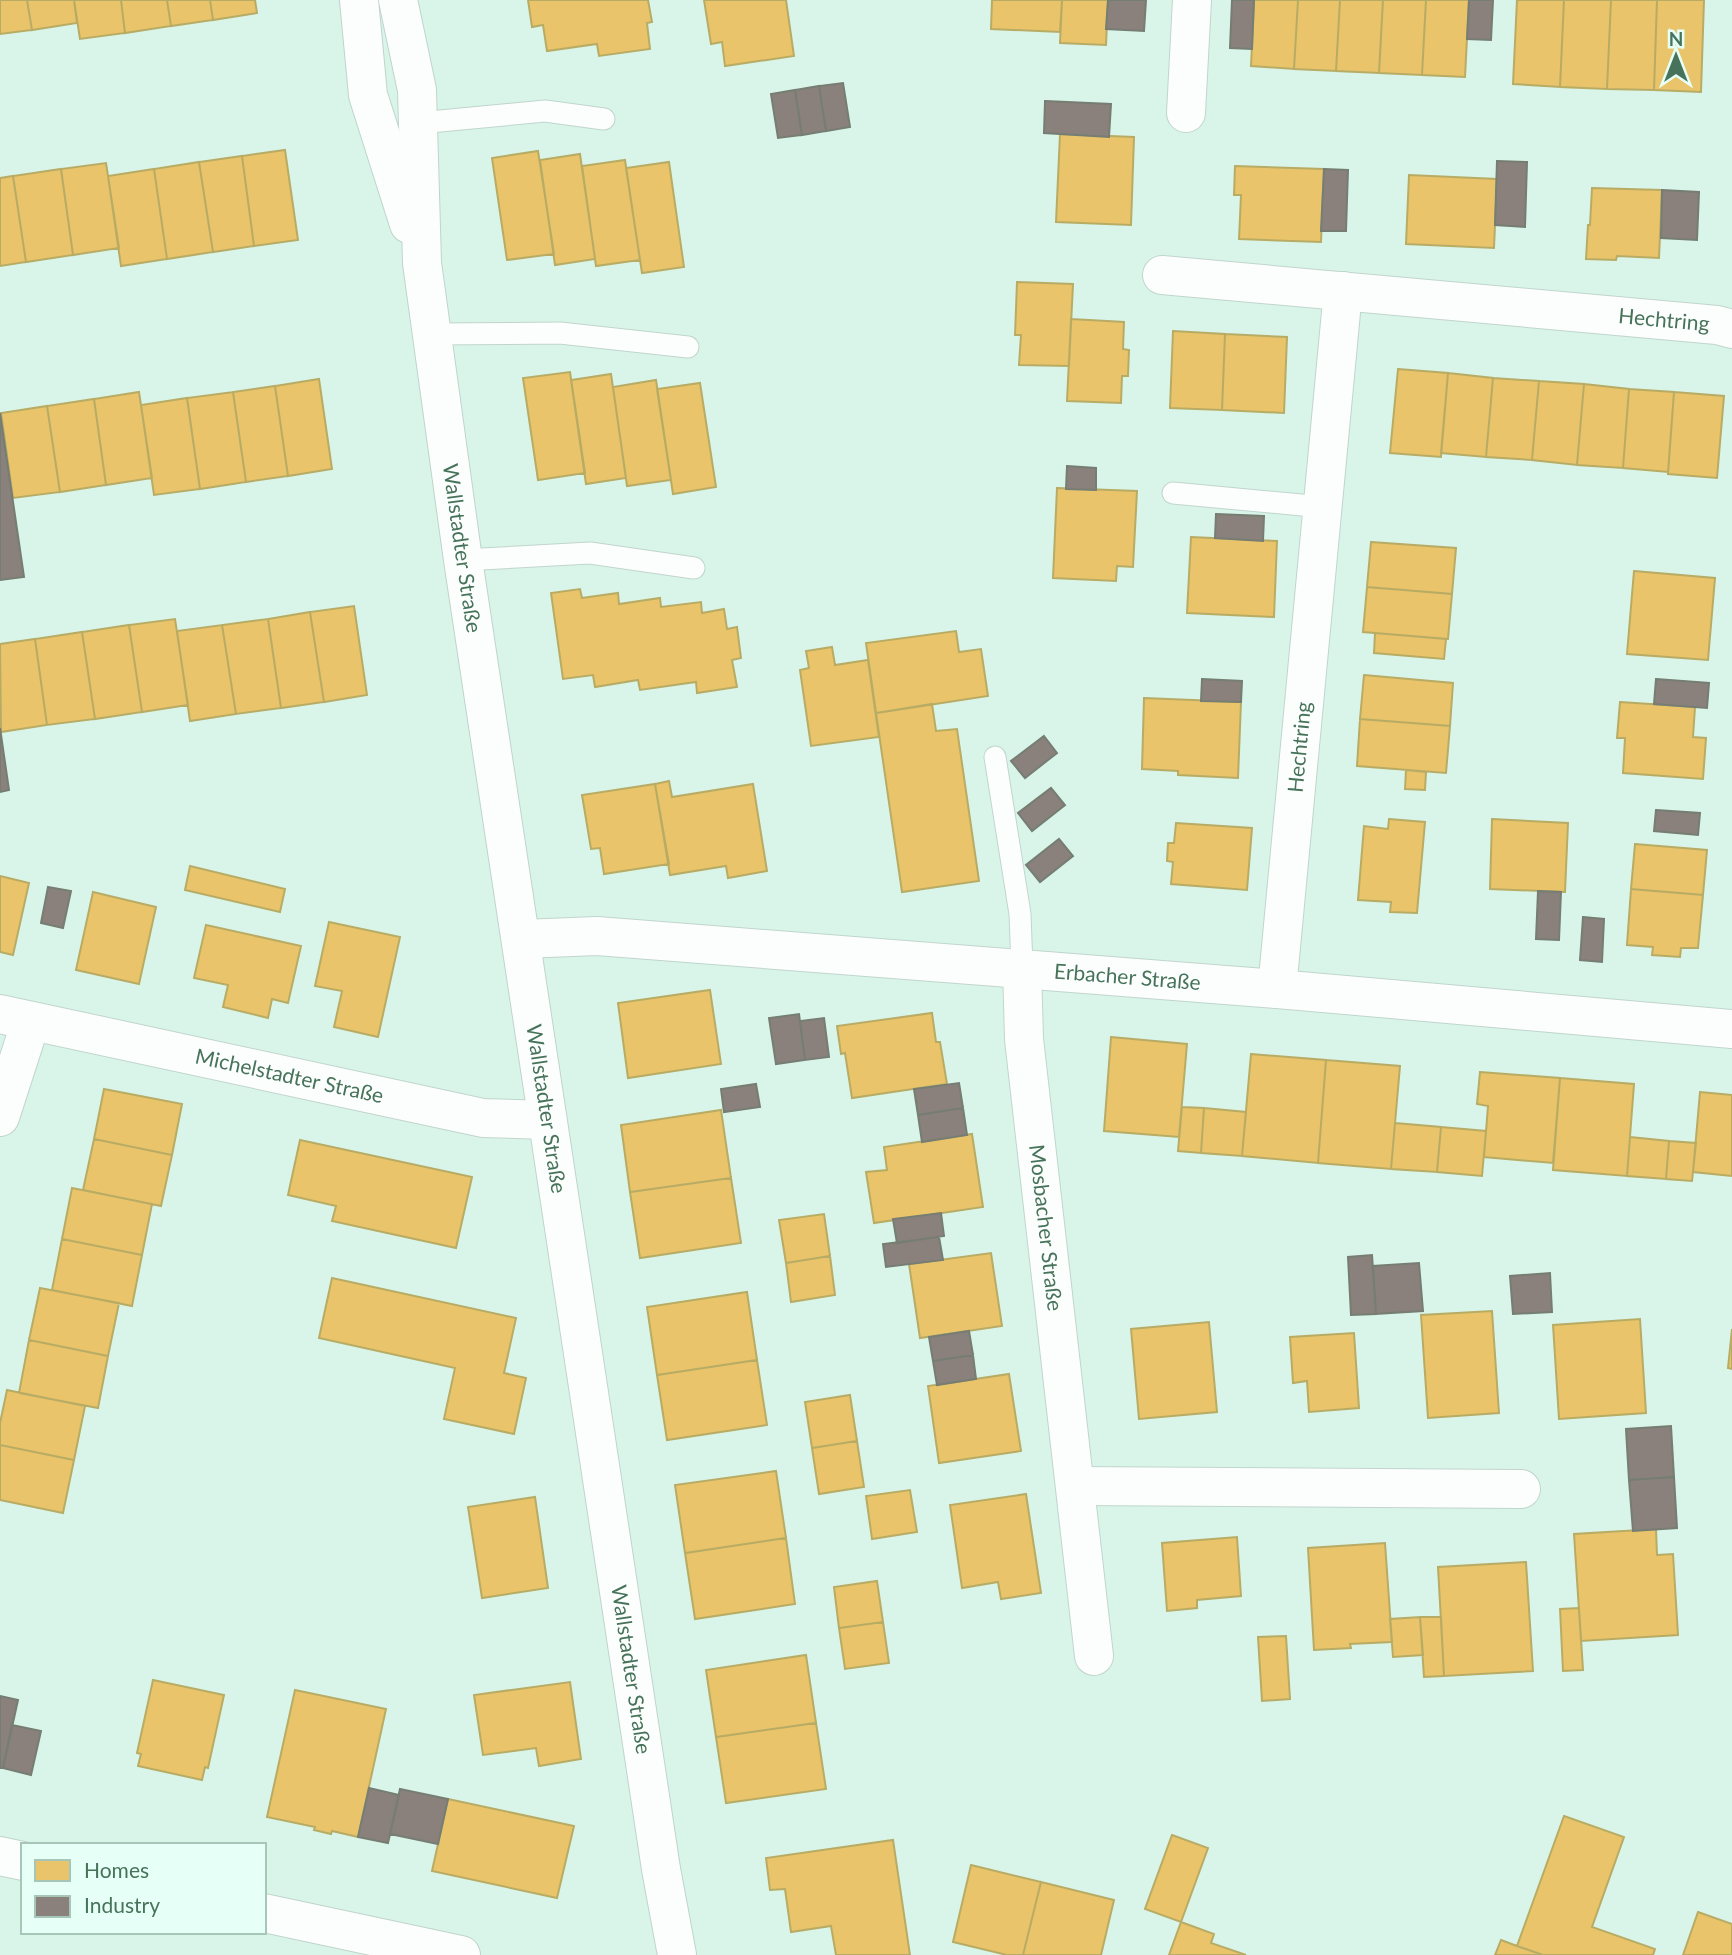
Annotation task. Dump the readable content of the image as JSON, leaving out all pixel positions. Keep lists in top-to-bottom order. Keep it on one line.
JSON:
{"streets":{"street":["Hechtring","Wallstadter Straße","Erbacher Straße","Michelstadter Straße","Mosbacher Straße"]},"crossings":[["Hechtring","Erbacher Straße"],["Wallstadter Straße","Erbacher Straße"],["Wallstadter Straße","Michelstadter Straße"],["Erbacher Straße","Mosbacher Straße"]],"legend":["Homes","Industry"],"north":"top"}
